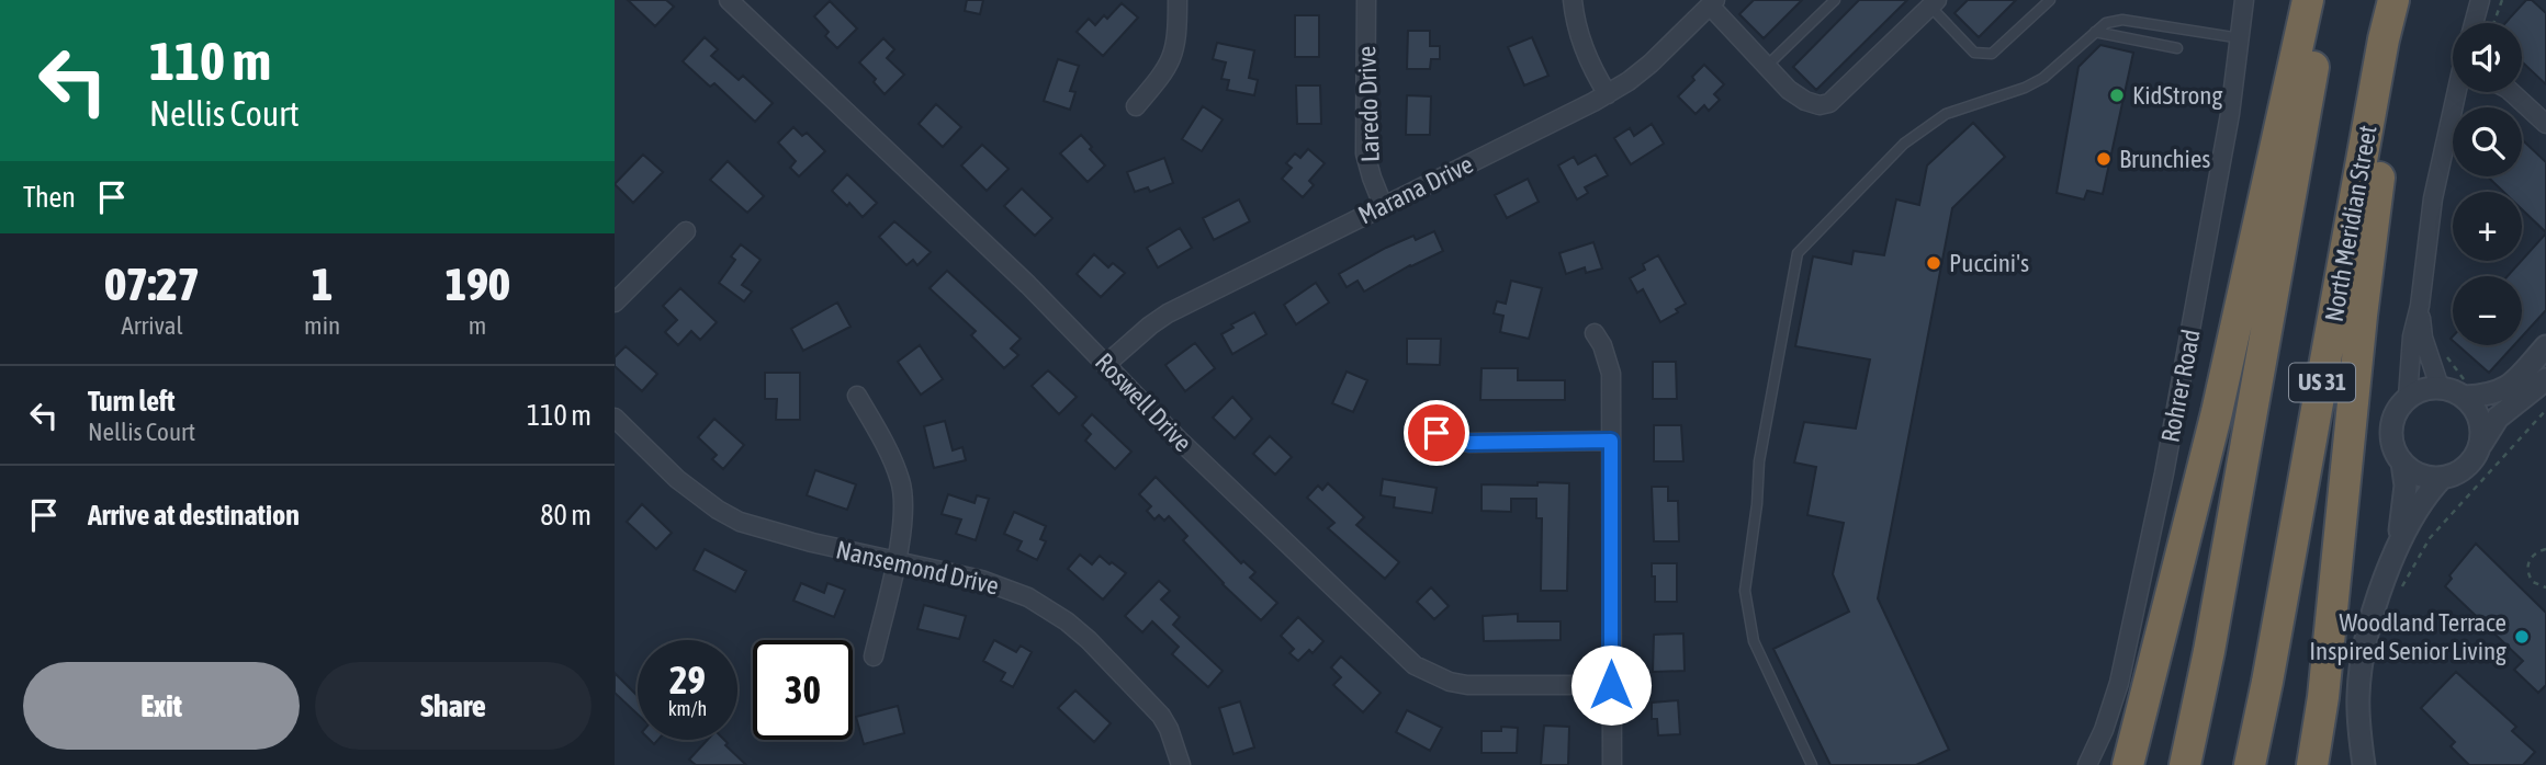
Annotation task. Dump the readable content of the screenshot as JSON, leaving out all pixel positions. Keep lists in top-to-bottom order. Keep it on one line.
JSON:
{"streets":{"highway":["North Meridian Street","US 31"],"street":["Laredo Drive","Marana Drive","Rohrer Road","Roswell Drive","Nansemond Drive"]},"crossings":[["Laredo Drive","Marana Drive"],["Marana Drive","Roswell Drive"]],"places":["KidStrong","Brunchies","Puccini's","Woodland Terrace Inspired Senior Living"],"page":{"turn":["110 m","Nellis Court"],"map_buttons":["+","−"],"then":"Then","eta":["07:27","Arrival","1","min","190","m"],"list":[{"name":"Turn left","note":"Nellis Court","value":"110 m"},{"name":"Arrive at destination","value":"80 m"}],"speed":"29 km/h","limit":"30","buttons":["Exit","Share"]}}
